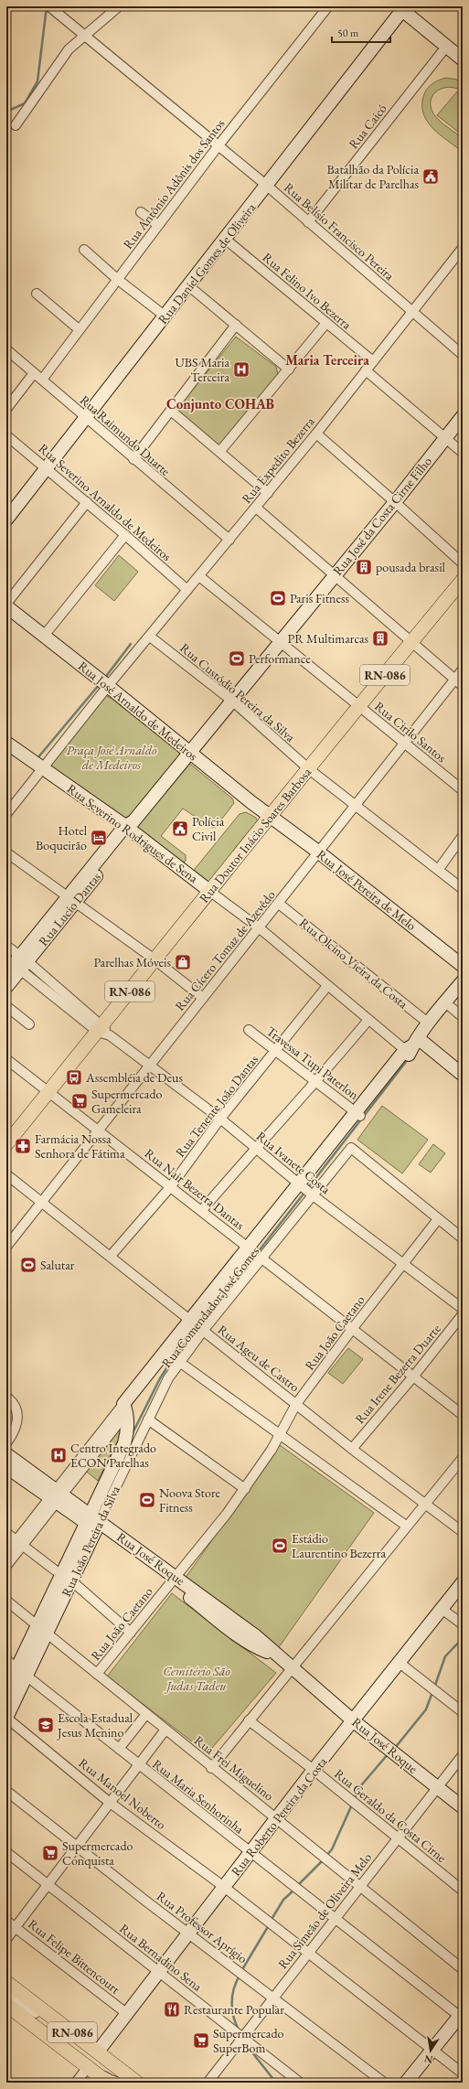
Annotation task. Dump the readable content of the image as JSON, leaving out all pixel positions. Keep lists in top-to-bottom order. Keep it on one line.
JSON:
{"streets":{"main road":["RN-086","Rua Doutor Inácio Soares Barbosa"],"street":["Rua Caicó","Rua Antônio Adônis dos Santos","Rua Belísio Francisco Pereira","Rua Daniel Gomes de Oliveira","Rua Felino Ivo Bezerra","Rua Raimundo Duarte","Rua Expedito Bezerra","Rua Severino Arnaldo de Medeiros","Rua José da Costa Cirne Filho","Rua Custódio Pereira da Silva","Rua José Arnaldo de Medeiros","Rua Cirilo Santos","Rua Severino Rodrigues de Sena","Rua José Pereira de Melo","Rua Lucio Dantas","Rua Cícero Tomaz de Azevêdo","Rua Olcino Vieira da Costa","Travessa Tupi Paterlon","Rua Tenente João Dantas","Rua Ivanete Costa","Rua Nair Bezerra Dantas","Rua Comendador José Gomes","Rua João Caetano","Rua Ageu de Castro","Rua Irene Bezerra Duarte","Rua João Pereira da Silva","Rua José Roque","Rua Frei Miguelino","Rua Manoel Noberto","Rua Maria Senhorinha","Rua Geraldo da Costa Cirne","Rua Roberto Pereira da Costa","Rua Simeão de Oliveira Melo","Rua Professor Aprígio","Rua Felipe Bittencourt","Rua Bernadino Sena"]},"crossings":[["Rua Caicó","Rua Belísio Francisco Pereira"],["Rua Antônio Adônis dos Santos","Rua Belísio Francisco Pereira"],["Rua Antônio Adônis dos Santos","Rua Raimundo Duarte"],["Rua Belísio Francisco Pereira","Rua Daniel Gomes de Oliveira"],["Rua Belísio Francisco Pereira","Rua Expedito Bezerra"],["Rua Daniel Gomes de Oliveira","Rua Felino Ivo Bezerra"],["Rua Daniel Gomes de Oliveira","Rua Raimundo Duarte"],["Rua Daniel Gomes de Oliveira","Rua Severino Arnaldo de Medeiros"],["Rua Felino Ivo Bezerra","Rua Expedito Bezerra"],["Rua Raimundo Duarte","Rua Expedito Bezerra"],["Rua Expedito Bezerra","Rua Severino Arnaldo de Medeiros"],["Rua Expedito Bezerra","Rua Custódio Pereira da Silva"],["Rua Expedito Bezerra","Rua José Arnaldo de Medeiros"],["Rua Expedito Bezerra","Rua Cirilo Santos"],["Rua Expedito Bezerra","Rua Severino Rodrigues de Sena"],["Rua José da Costa Cirne Filho","Rua Custódio Pereira da Silva"],["Rua José da Costa Cirne Filho","Rua José Arnaldo de Medeiros"],["Rua José da Costa Cirne Filho","Rua Cirilo Santos"],["Rua José da Costa Cirne Filho","Rua Lucio Dantas"],["RN-086","Rua Doutor Inácio Soares Barbosa"],["RN-086","Rua Nair Bezerra Dantas"],["RN-086","Rua Roberto Pereira da Costa"],["Rua Custódio Pereira da Silva","Rua Doutor Inácio Soares Barbosa"],["Rua Custódio Pereira da Silva","Rua Cícero Tomaz de Azevêdo"],["Rua José Arnaldo de Medeiros","Rua Doutor Inácio Soares Barbosa"],["Rua José Arnaldo de Medeiros","Rua José Pereira de Melo"],["Rua José Arnaldo de Medeiros","Rua Lucio Dantas"],["Rua Cirilo Santos","Rua Doutor Inácio Soares Barbosa"],["Rua Cirilo Santos","Rua Cícero Tomaz de Azevêdo"],["Rua Severino Rodrigues de Sena","Rua Doutor Inácio Soares Barbosa"],["Rua Severino Rodrigues de Sena","Rua Lucio Dantas"],["Rua Severino Rodrigues de Sena","Rua Cícero Tomaz de Azevêdo"],["Rua Severino Rodrigues de Sena","Rua Tenente João Dantas"],["Rua Severino Rodrigues de Sena","Rua Comendador José Gomes"],["Rua Doutor Inácio Soares Barbosa","Rua José Pereira de Melo"],["Rua Doutor Inácio Soares Barbosa","Rua Ivanete Costa"],["Rua Doutor Inácio Soares Barbosa","Rua Nair Bezerra Dantas"],["Rua José Pereira de Melo","Rua Cícero Tomaz de Azevêdo"],["Rua Lucio Dantas","Rua Ivanete Costa"],["Rua Cícero Tomaz de Azevêdo","Rua Olcino Vieira da Costa"],["Rua Cícero Tomaz de Azevêdo","Rua Ivanete Costa"],["Rua Cícero Tomaz de Azevêdo","Rua Nair Bezerra Dantas"],["Rua Cícero Tomaz de Azevêdo","Rua Ageu de Castro"],["Rua Olcino Vieira da Costa","Rua Comendador José Gomes"],["Travessa Tupi Paterlon","Rua Tenente João Dantas"],["Travessa Tupi Paterlon","Rua Comendador José Gomes"],["Rua Tenente João Dantas","Rua Ivanete Costa"],["Rua Tenente João Dantas","Rua Nair Bezerra Dantas"],["Rua Tenente João Dantas","Rua Ageu de Castro"],["Rua Ivanete Costa","Rua Comendador José Gomes"],["Rua Ivanete Costa","Rua João Caetano"],["Rua Nair Bezerra Dantas","Rua Comendador José Gomes"],["Rua Nair Bezerra Dantas","Rua João Caetano"],["Rua Nair Bezerra Dantas","Rua Irene Bezerra Duarte"],["Rua Comendador José Gomes","Rua Ageu de Castro"],["Rua Comendador José Gomes","Rua João Pereira da Silva"],["Rua Comendador José Gomes","Rua José Roque"],["Rua João Caetano","Rua Ageu de Castro"],["Rua João Caetano","Rua José Roque"],["Rua João Caetano","Rua Frei Miguelino"],["Rua Ageu de Castro","Rua Irene Bezerra Duarte"],["Rua João Pereira da Silva","Rua José Roque"],["Rua João Pereira da Silva","Rua Frei Miguelino"],["Rua João Pereira da Silva","Rua Manoel Noberto"],["Rua João Pereira da Silva","Rua Maria Senhorinha"],["Rua José Roque","Rua Roberto Pereira da Costa"],["Rua José Roque","Rua Simeão de Oliveira Melo"],["Rua Frei Miguelino","Rua Roberto Pereira da Costa"],["Rua Frei Miguelino","Rua Simeão de Oliveira Melo"],["Rua Manoel Noberto","Rua Roberto Pereira da Costa"],["Rua Manoel Noberto","Rua Simeão de Oliveira Melo"],["Rua Maria Senhorinha","Rua Roberto Pereira da Costa"],["Rua Maria Senhorinha","Rua Simeão de Oliveira Melo"],["Rua Geraldo da Costa Cirne","Rua Roberto Pereira da Costa"],["Rua Geraldo da Costa Cirne","Rua Simeão de Oliveira Melo"],["Rua Roberto Pereira da Costa","Rua Professor Aprígio"],["Rua Roberto Pereira da Costa","Rua Felipe Bittencourt"],["Rua Roberto Pereira da Costa","Rua Bernadino Sena"],["Rua Simeão de Oliveira Melo","Rua Professor Aprígio"],["Rua Simeão de Oliveira Melo","Rua Bernadino Sena"]],"districts":["Maria Terceira","Conjunto COHAB"],"parks":["Praça José Arnaldo de Medeiros","Cemitério São Judas Tadeu"],"places":{"public building":["Batalhão da Polícia Militar de Parelhas","Polícia Civil"],"hospital":["UBS Maria Terceira","Centro Integrado ECON Parelhas"],"building":["pousada brasil","PR Multimarcas"],"sports":["Paris Fitness","Performance","Salutar","Noova Store Fitness","Estádio Laurentino Bezerra"],"hotel":["Hotel Boqueirão"],"shop":["Parelhas Móveis"],"bus stop":["Assembléia de Deus"],"supermarket":["Supermercado Gameleira","Supermercado Conquista","Supermercado SuperBom"],"pharmacy":["Farmácia Nossa Senhora de Fátima"],"school or university":["Escola Estadual Jesus Menino"],"restaurant":["Restaurante Popular"]},"scale_bar":"50 m","north":"bottom"}
